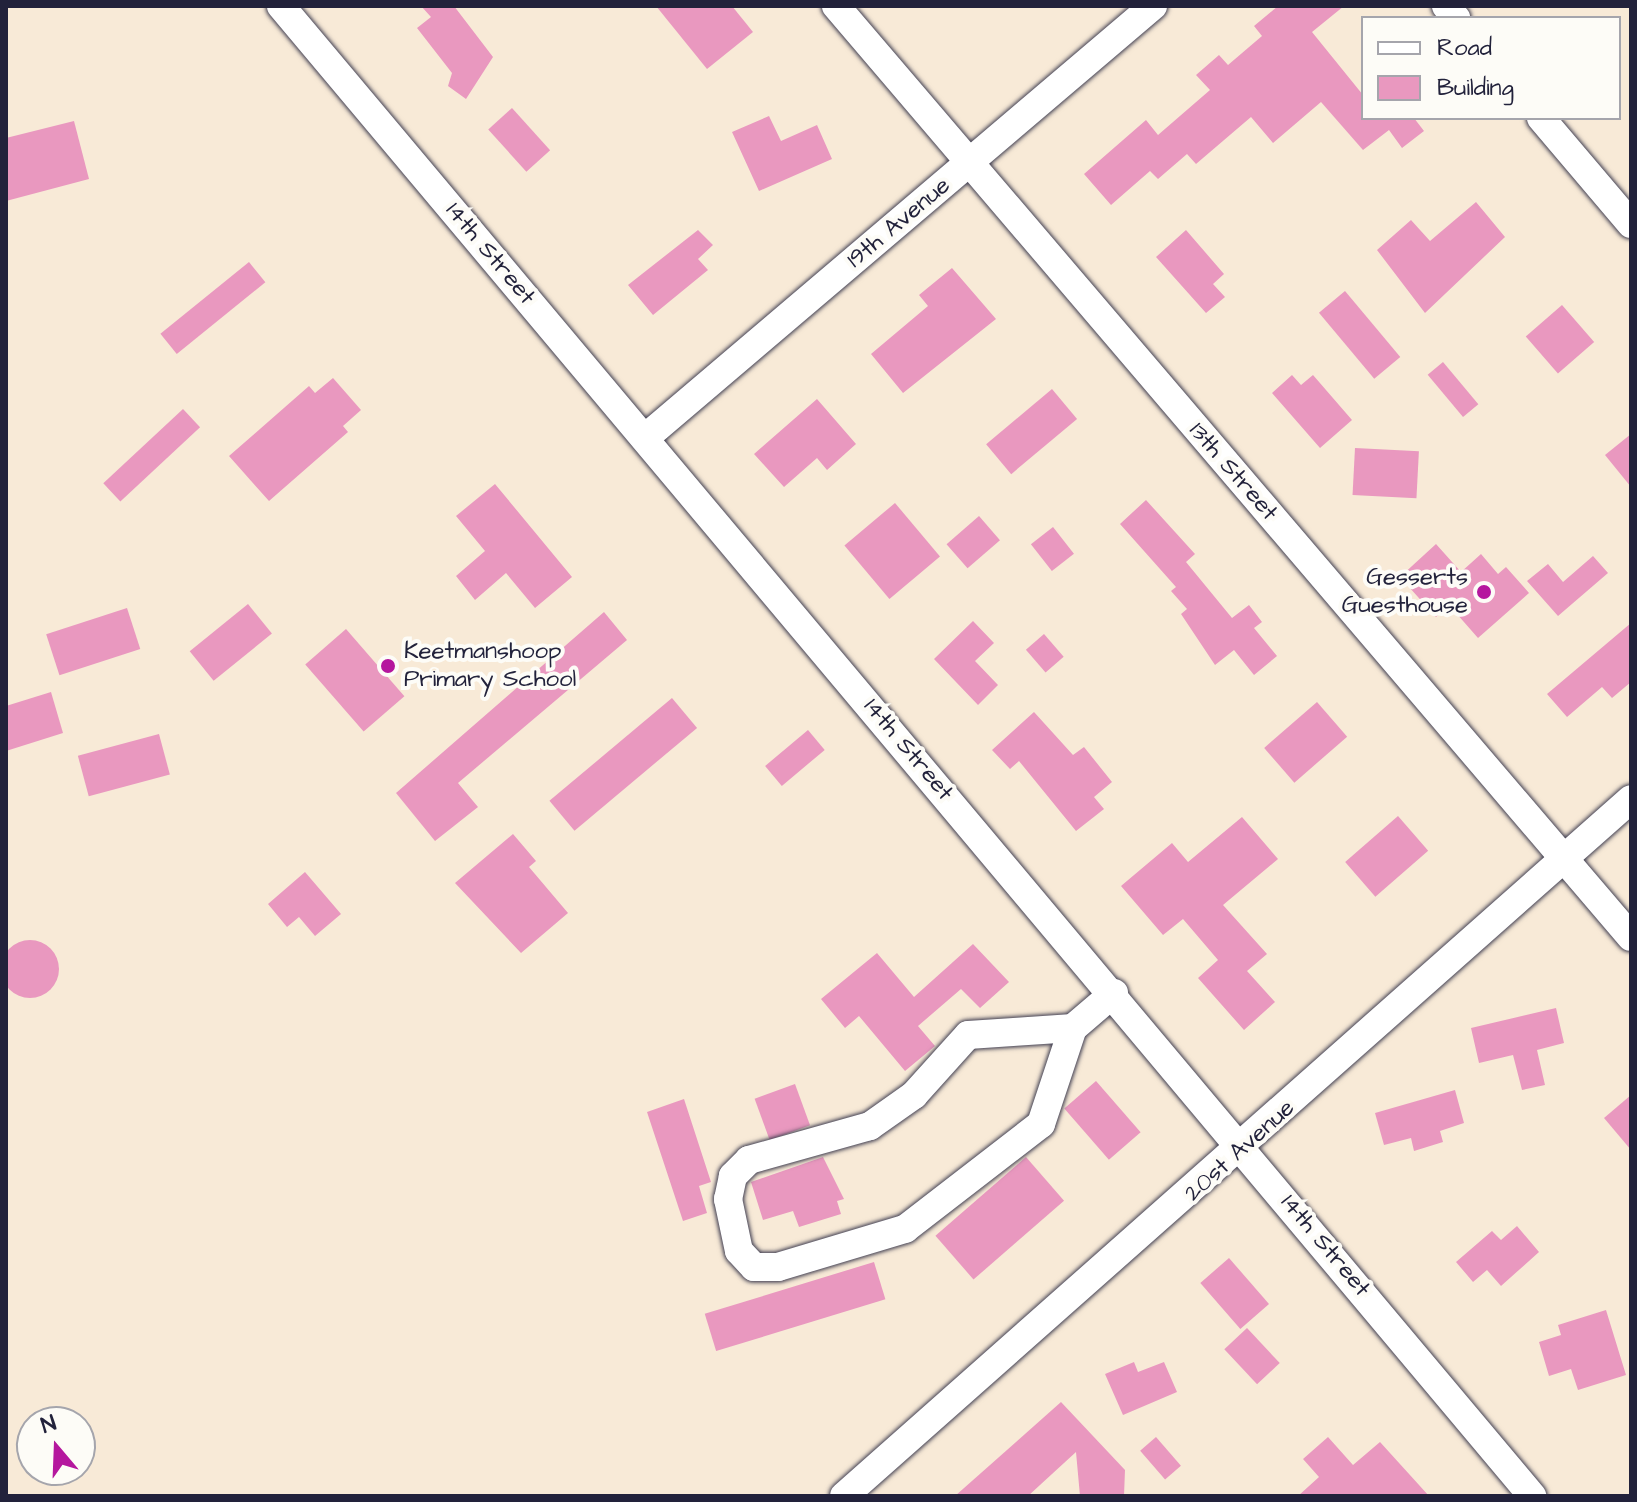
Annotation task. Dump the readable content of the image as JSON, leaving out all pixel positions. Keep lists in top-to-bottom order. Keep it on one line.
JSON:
{"streets":{"street":["19th Avenue","14th Street","13th Street","20st Avenue"]},"crossings":[["19th Avenue","14th Street"],["19th Avenue","13th Street"],["14th Street","20st Avenue"],["13th Street","20st Avenue"]],"places":["Gesserts Guesthouse","Keetmanshoop Primary School"],"legend":["Road","Building"],"north":"top"}
